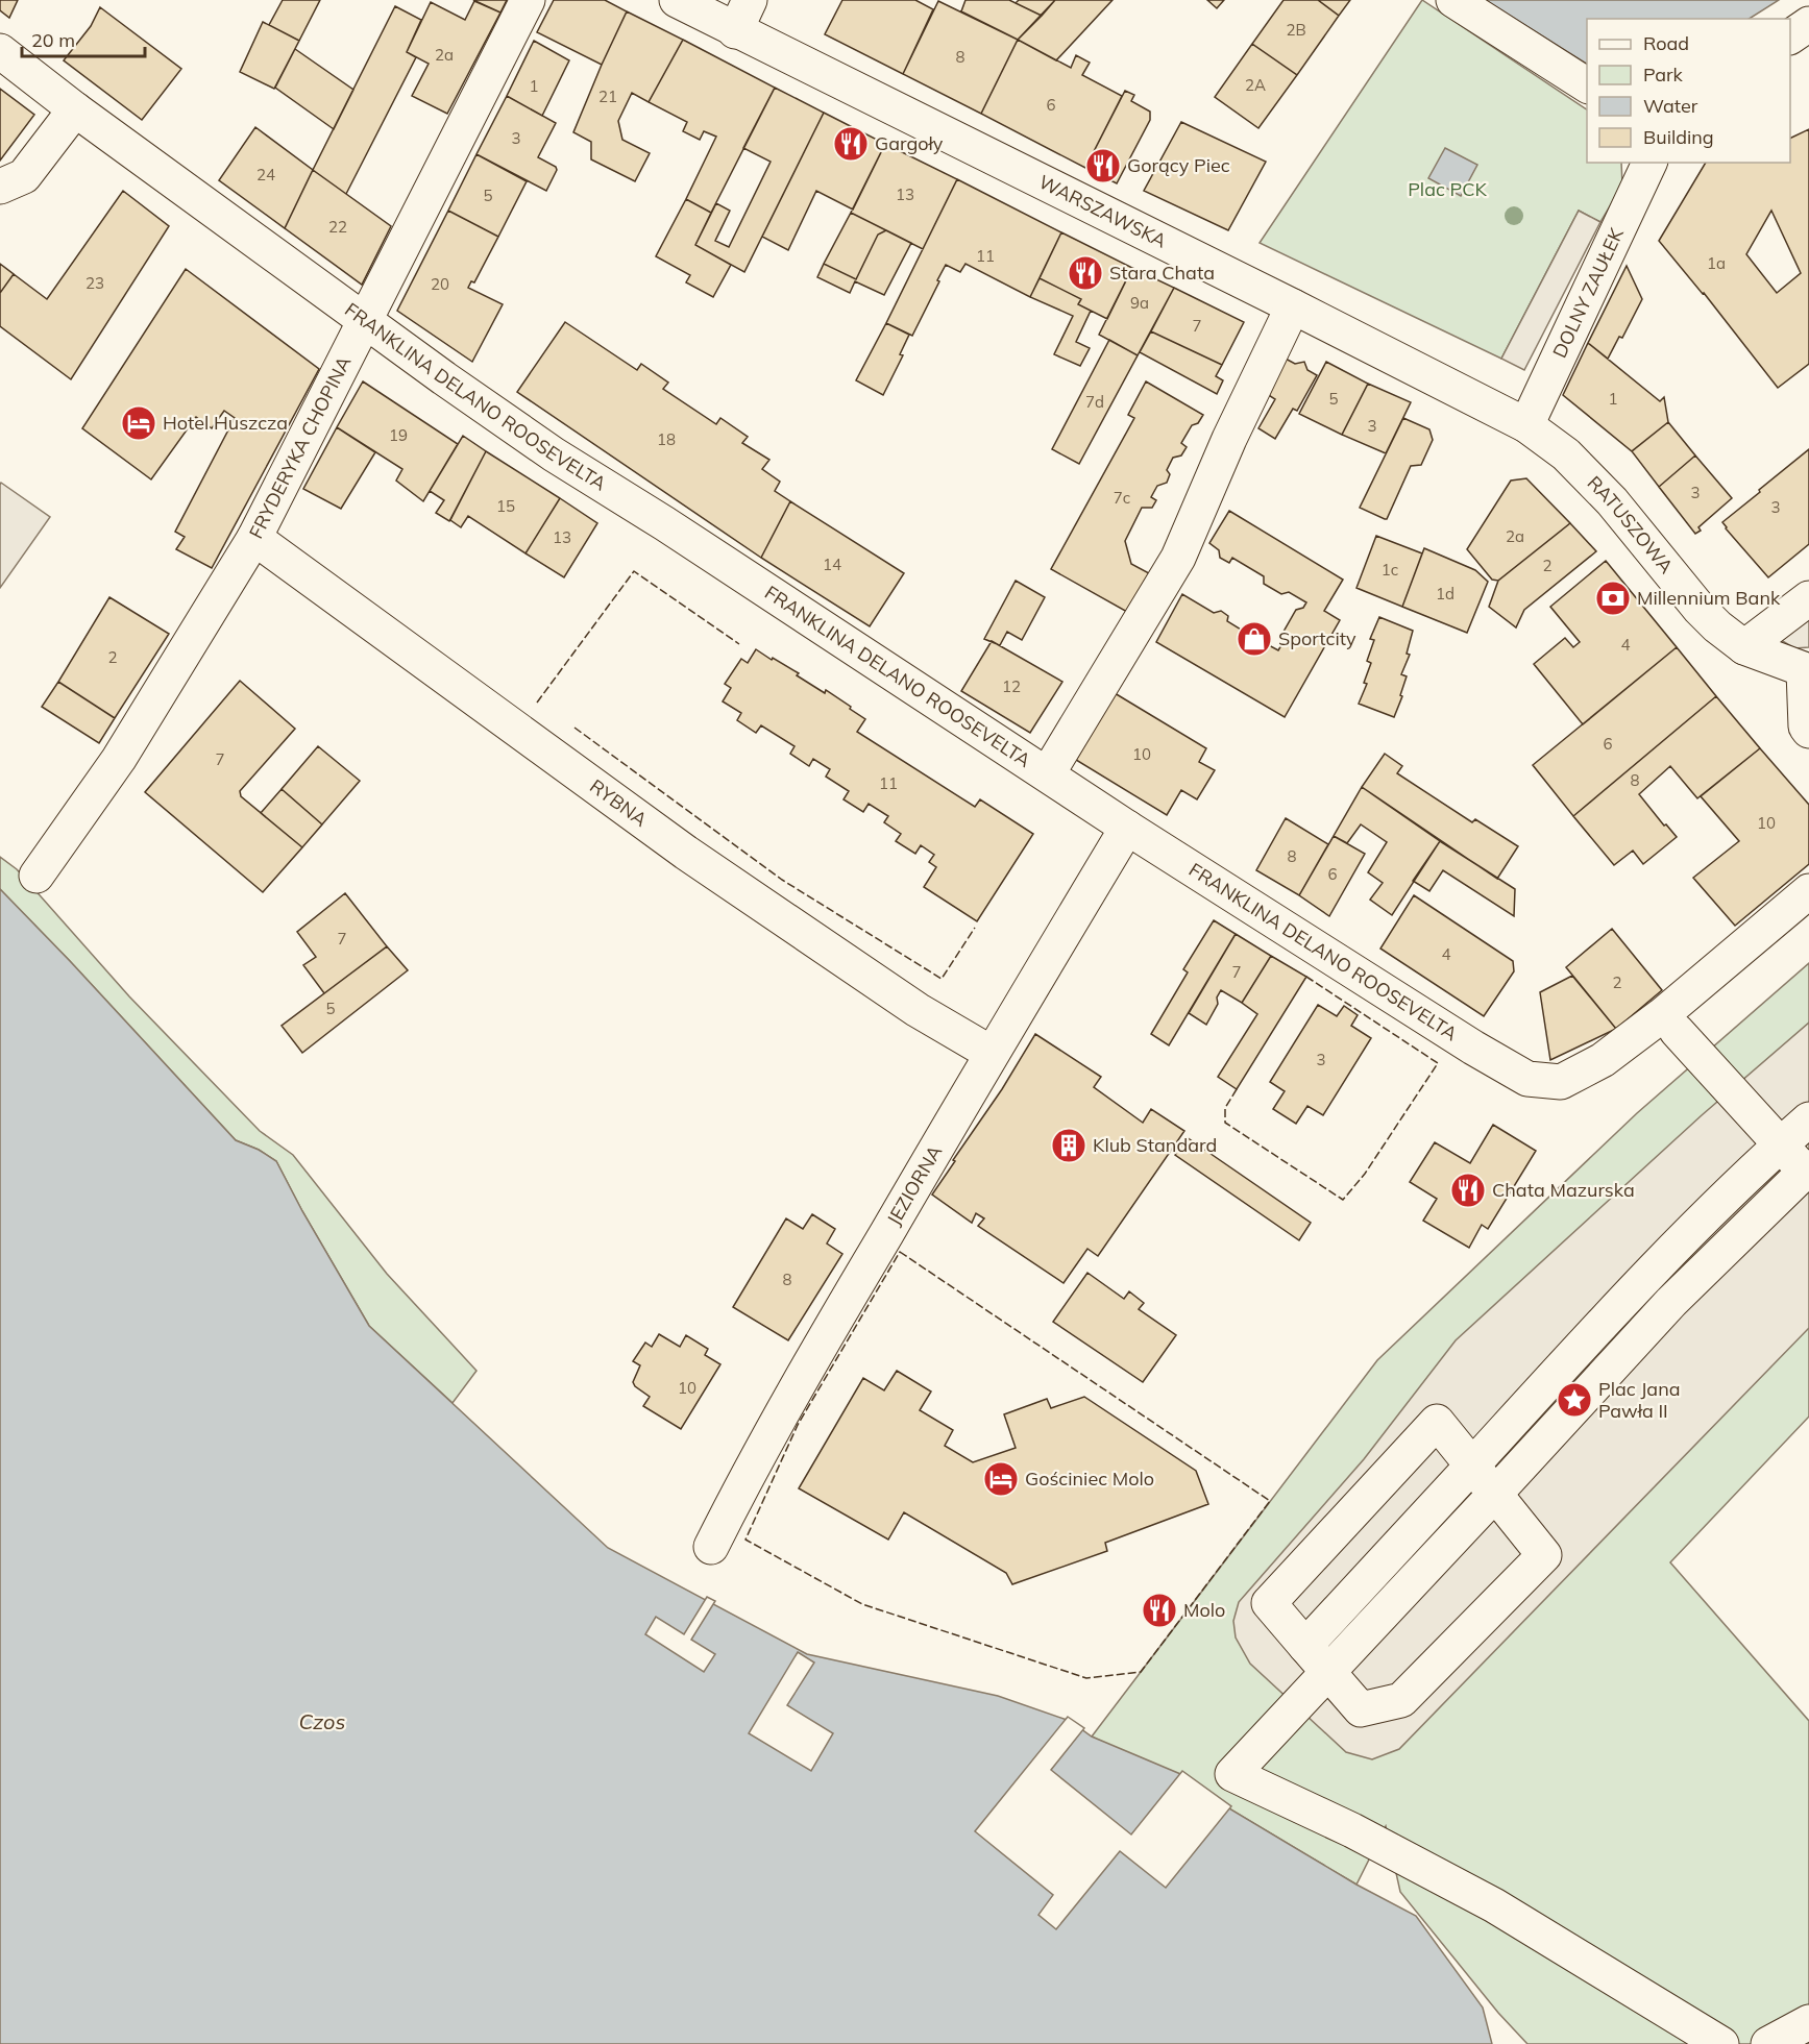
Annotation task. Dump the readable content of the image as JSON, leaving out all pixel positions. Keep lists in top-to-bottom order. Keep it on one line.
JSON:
{"streets":{"street":["WARSZAWSKA","DOLNY ZAUŁEK","FRANKLINA DELANO ROOSEVELTA","FRYDERYKA CHOPINA","RATUSZOWA","RYBNA","JEZIORNA"]},"crossings":[["WARSZAWSKA","DOLNY ZAUŁEK"],["WARSZAWSKA","RATUSZOWA"],["DOLNY ZAUŁEK","RATUSZOWA"],["FRANKLINA DELANO ROOSEVELTA","FRYDERYKA CHOPINA"],["FRANKLINA DELANO ROOSEVELTA","JEZIORNA"],["FRYDERYKA CHOPINA","RYBNA"],["RYBNA","JEZIORNA"]],"water":["Czos"],"parks":["Plac PCK"],"places":{"restaurant":["Gargoły","Gorący Piec","Stara Chata","Chata Mazurska","Molo"],"hotel":["Hotel Huszcza","Gościniec Molo"],"bank":["Millennium Bank"],"shop":["Sportcity"],"building":["Klub Standard"],"place":["Plac Jana Pawła II"]},"house_numbers":["2B","2a","8","2A","1","21","6","3","24","13","5","22","11","1a","23","20","9a","7","5","1","7d","3","19","18","3","7c","15","3","2a","13","14","2","1c","1d","4","2","12","6","10","7","8","11","10","8","6","7","4","7","2","5","3","8","10"],"legend":["Road","Park","Water","Building"],"scale_bar":"20 m"}
